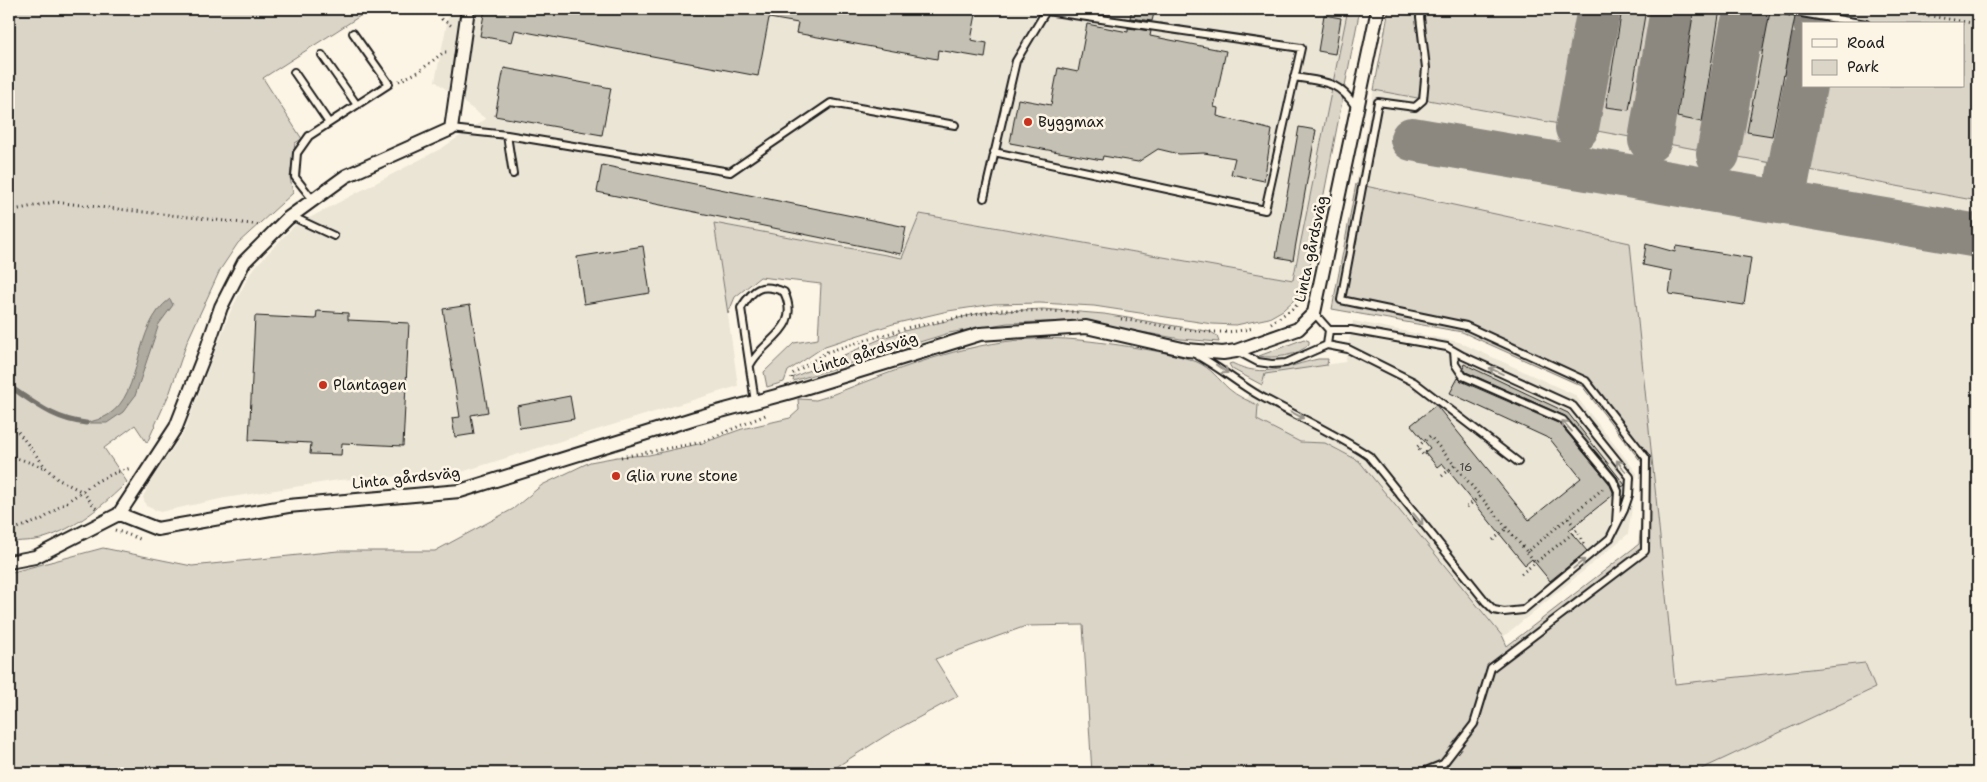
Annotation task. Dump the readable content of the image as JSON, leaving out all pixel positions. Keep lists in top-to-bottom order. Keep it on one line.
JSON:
{"streets":{"street":["Linta gårdsväg"]},"places":["Byggmax","Plantagen","Glia rune stone"],"house_numbers":["16"],"legend":["Road","Park"]}
